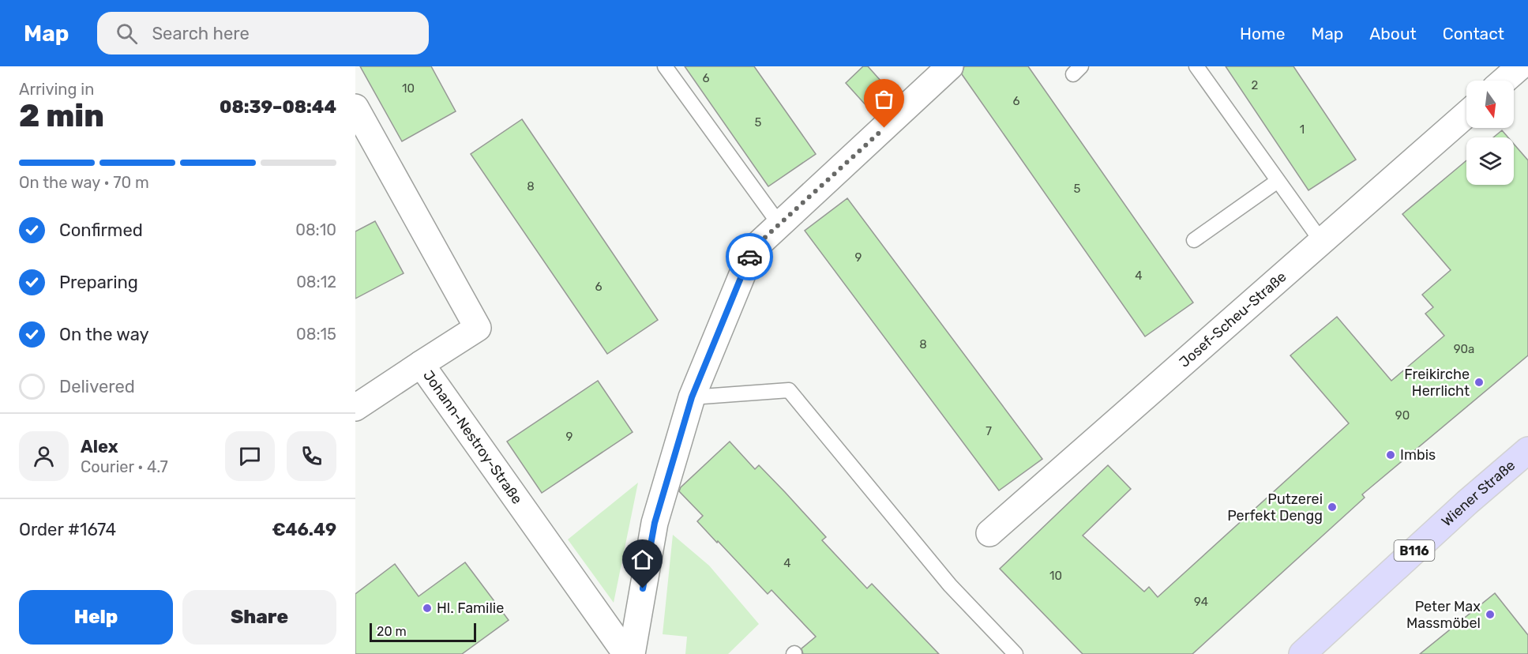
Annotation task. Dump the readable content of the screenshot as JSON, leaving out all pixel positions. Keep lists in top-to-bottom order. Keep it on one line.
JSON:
{"streets":{"main road":["Wiener Straße","B116"],"street":["Josef-Scheu-Straße","Johann-Nestroy-Straße"]},"places":["Freikirche Herrlicht","Imbis","Putzerei Perfekt Dengg","Hl. Familie","Peter Max Massmöbel"],"house_numbers":["6","2","10","6","5","1","8","5","9","4","6","8","90a","90","7","9","4","10","94"],"scale_bar":"20 m","north":"bottom","page":{"header":"Map","search":"Search here","nav":["Home","Map","About","Contact"],"heading":["2 min","Arriving in","08:39–08:44"],"panel":["Alex","Courier · 4.7","Order #1674","€46.49"],"bar":"On the way · 70 m","list":[["Confirmed","08:10"],["Preparing","08:12"],["On the way","08:15"],"Delivered"],"buttons":["Help","Share"],"scale":"20 m"}}
